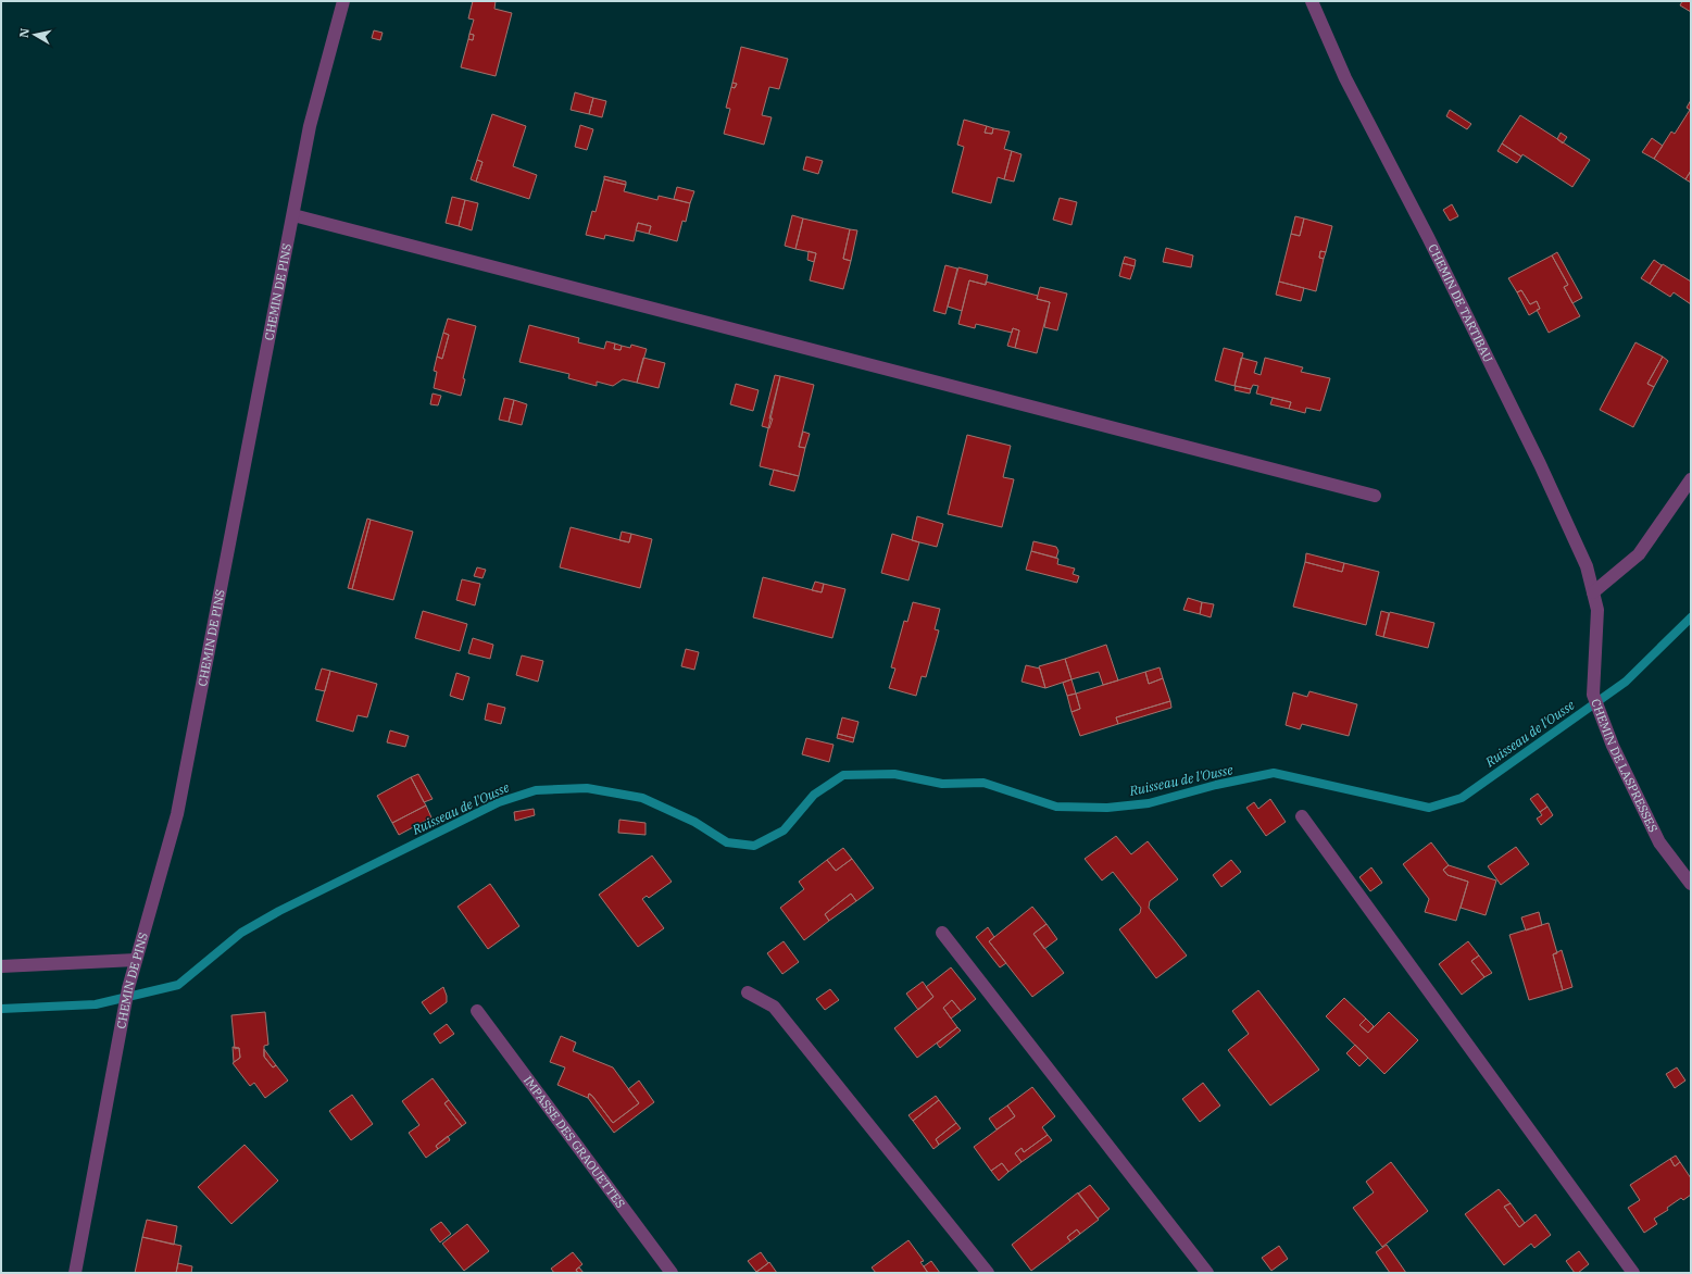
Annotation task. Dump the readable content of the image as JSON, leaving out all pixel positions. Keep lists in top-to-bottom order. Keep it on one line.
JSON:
{"streets":{"street":["CHEMIN DE PINS","CHEMIN DE TARTIBAU","CHEMIN DE LASPRESSES","IMPASSE DES GRAOUETTES"]},"crossings":[["CHEMIN DE TARTIBAU","CHEMIN DE LASPRESSES"]],"water":["Ruisseau de l'Ousse"],"north":"left"}
